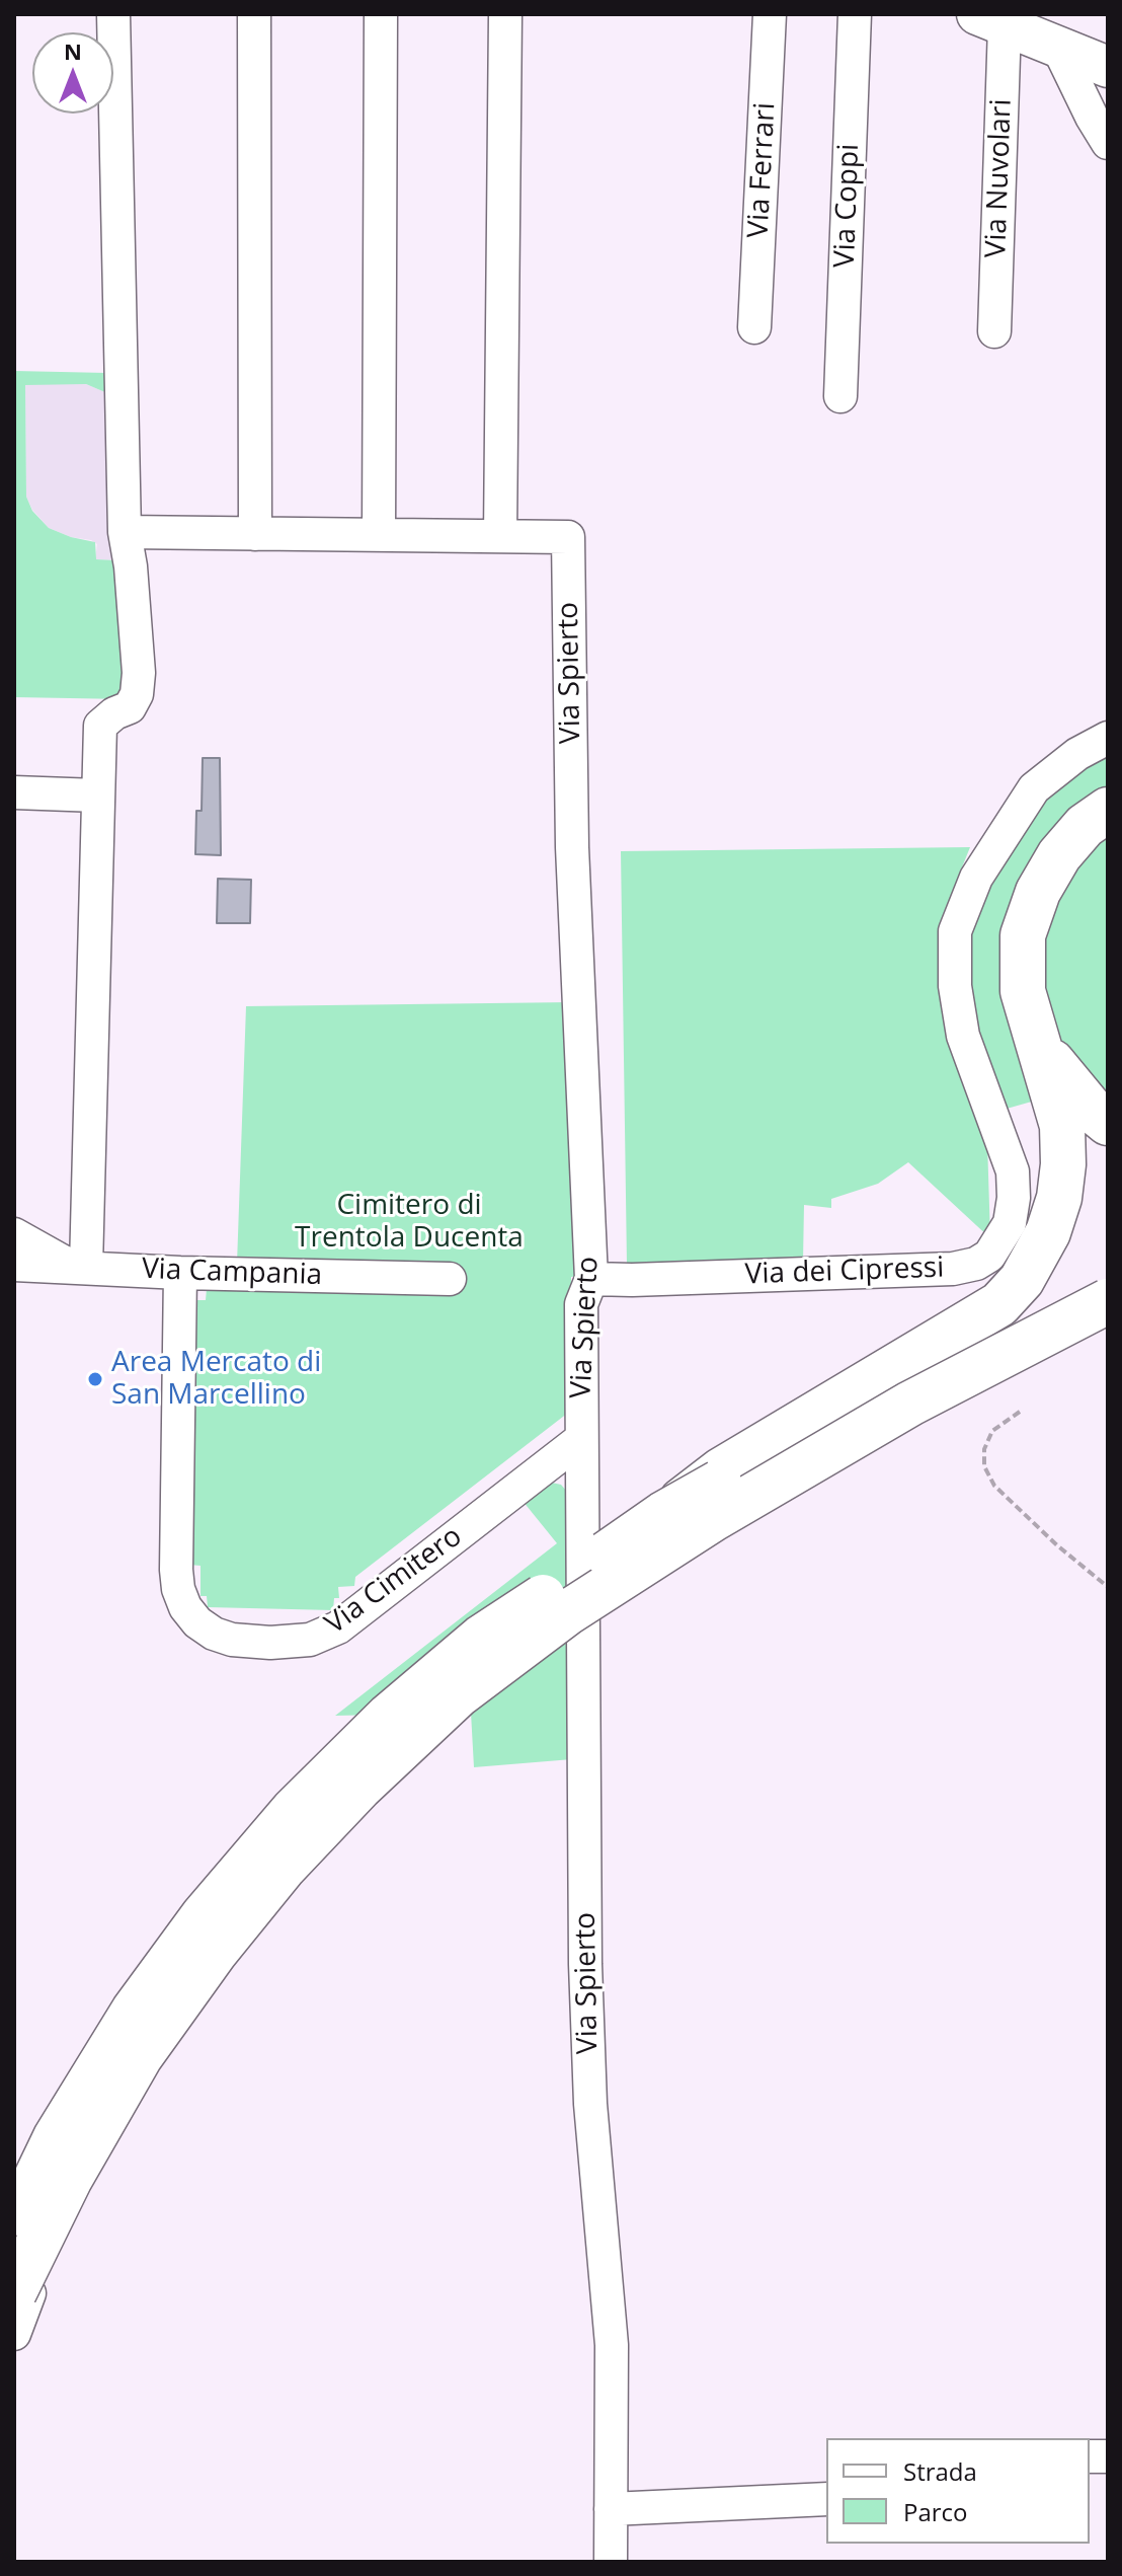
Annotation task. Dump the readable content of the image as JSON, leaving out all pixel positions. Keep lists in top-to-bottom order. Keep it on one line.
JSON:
{"streets":{"street":["Via Ferrari","Via Nuvolari","Via Coppi","Via Spierto","Via dei Cipressi","Via Campania","Via Cimitero"]},"crossings":[["Via Spierto","Via dei Cipressi"],["Via Spierto","Via Cimitero"],["Via Campania","Via Cimitero"]],"parks":["Cimitero di Trentola Ducenta"],"places":["Area Mercato di San Marcellino"],"legend":["Strada","Parco"],"north":"top"}
